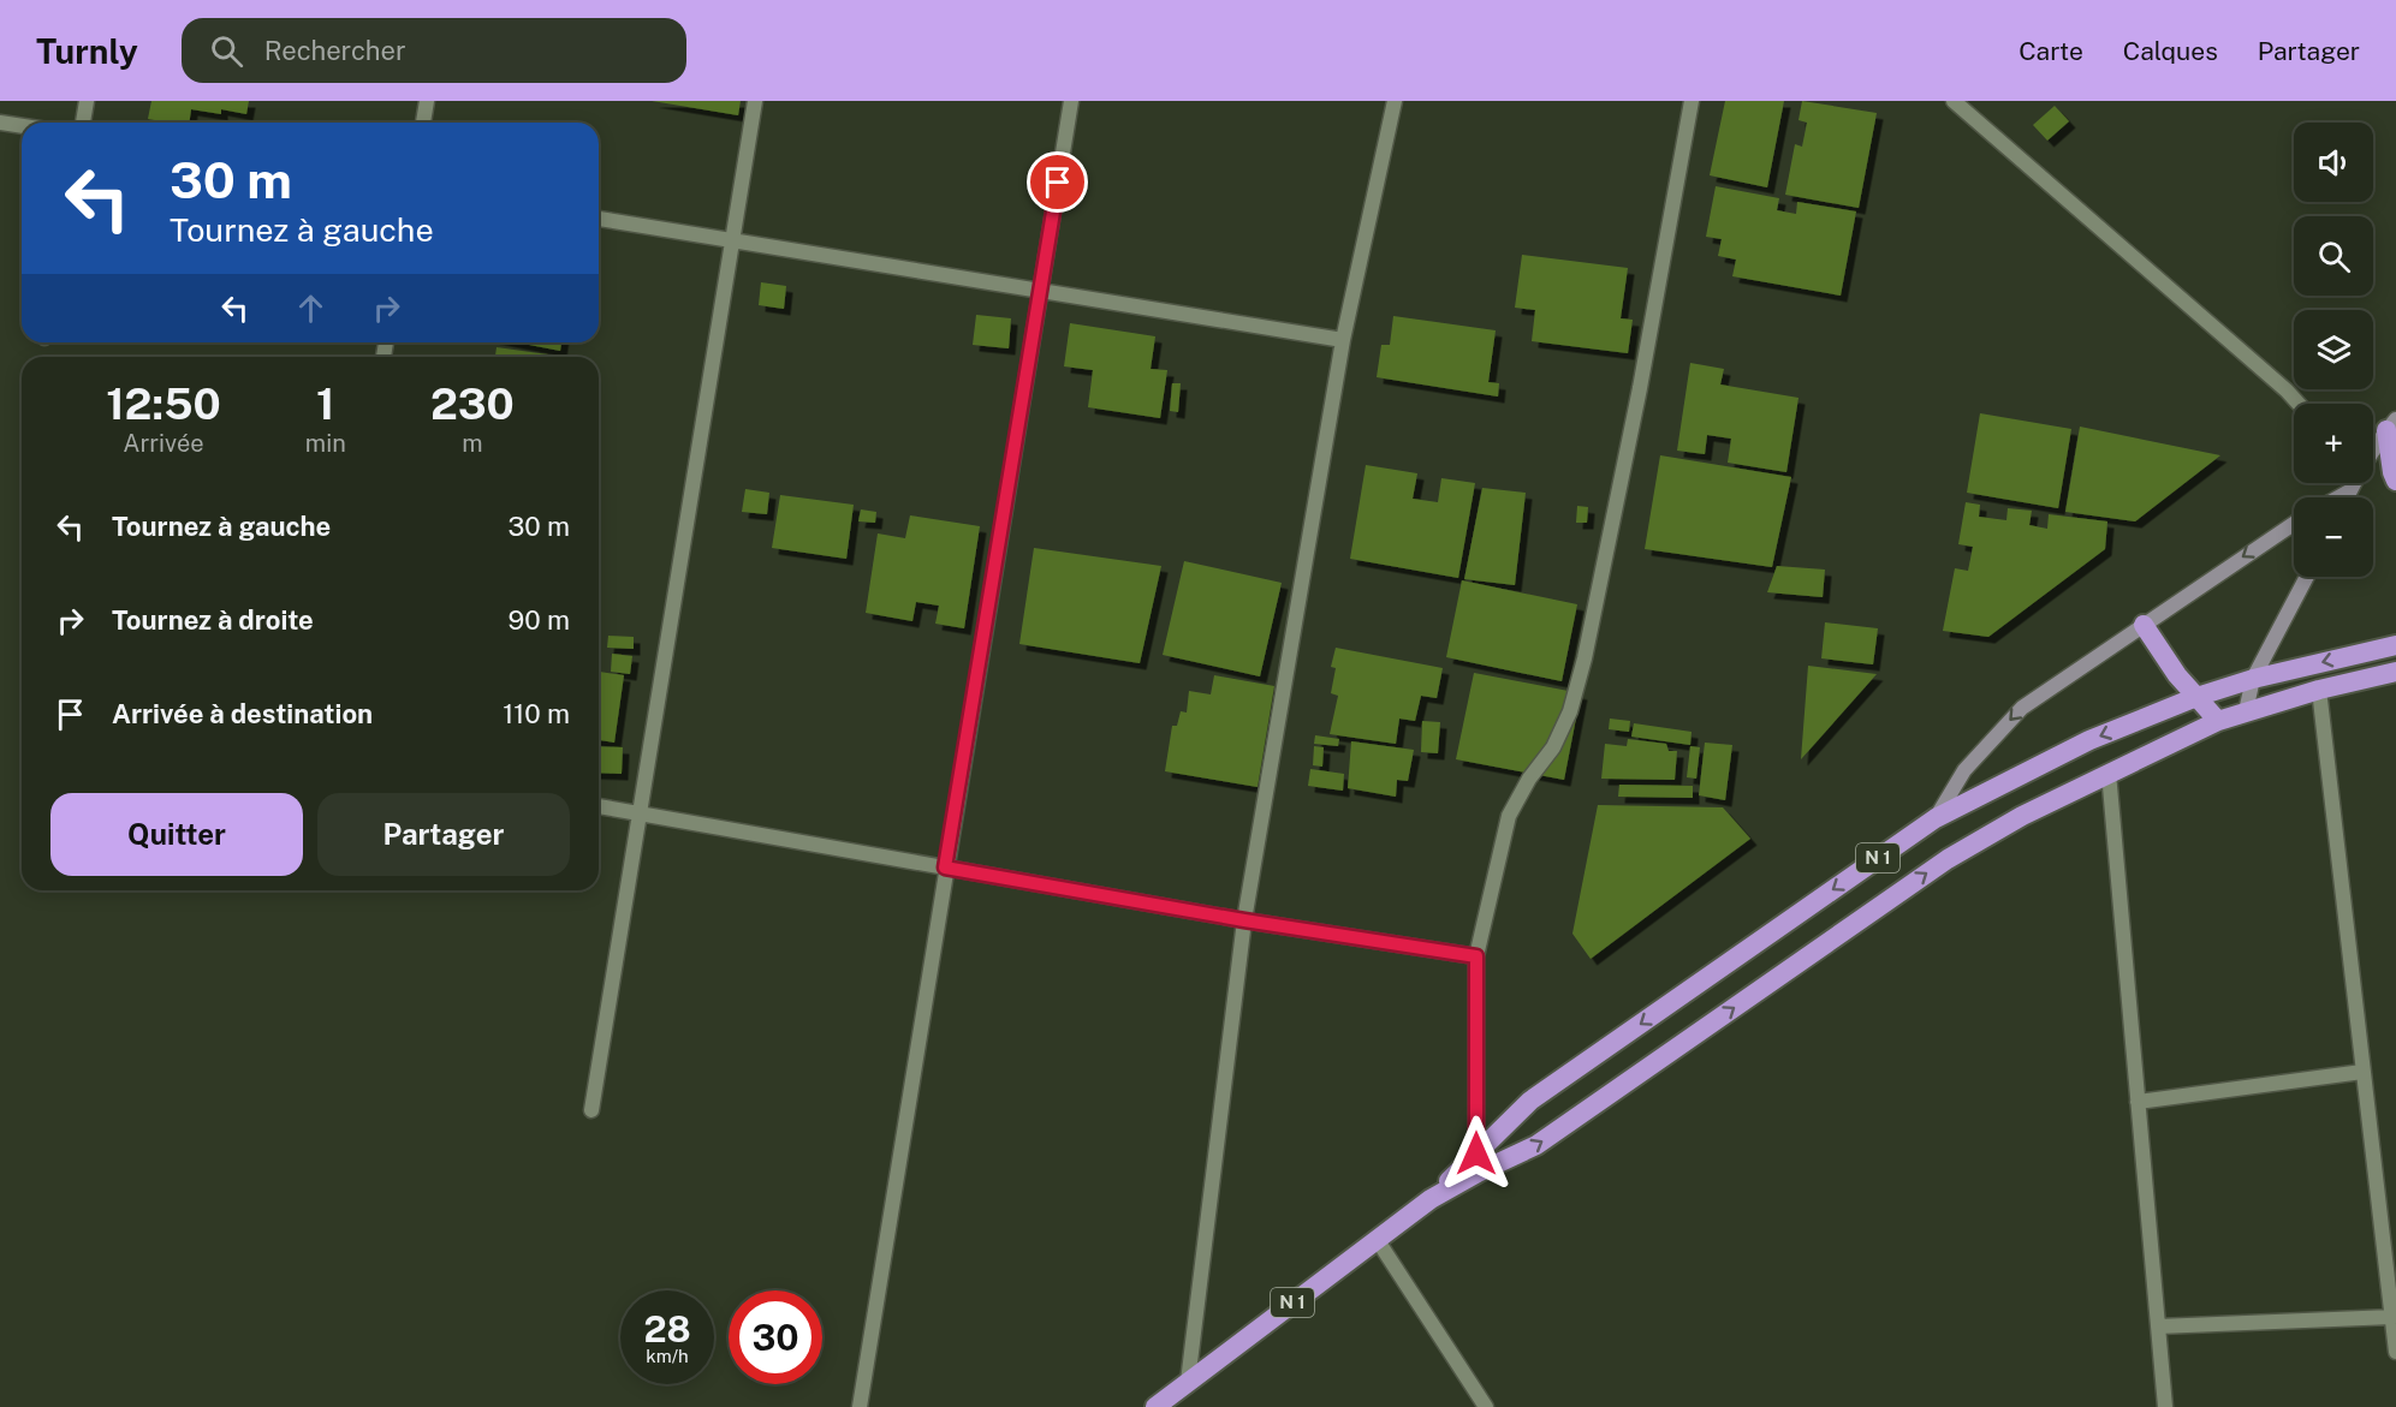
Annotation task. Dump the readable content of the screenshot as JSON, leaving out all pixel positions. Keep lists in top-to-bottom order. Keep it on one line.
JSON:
{"streets":{"highway":["N 1"]},"page":{"header":"Turnly","search":"Rechercher","nav":["Carte","Calques","Partager"],"map_buttons":["+","−"],"turn":["30 m","Tournez à gauche"],"eta":["12:50","Arrivée","1","min","230","m"],"list":[{"name":"Tournez à gauche","value":"30 m"},{"name":"Tournez à droite","value":"90 m"},{"name":"Arrivée à destination","value":"110 m"}],"buttons":["Quitter","Partager"],"speed":"28 km/h","limit":"30"}}
